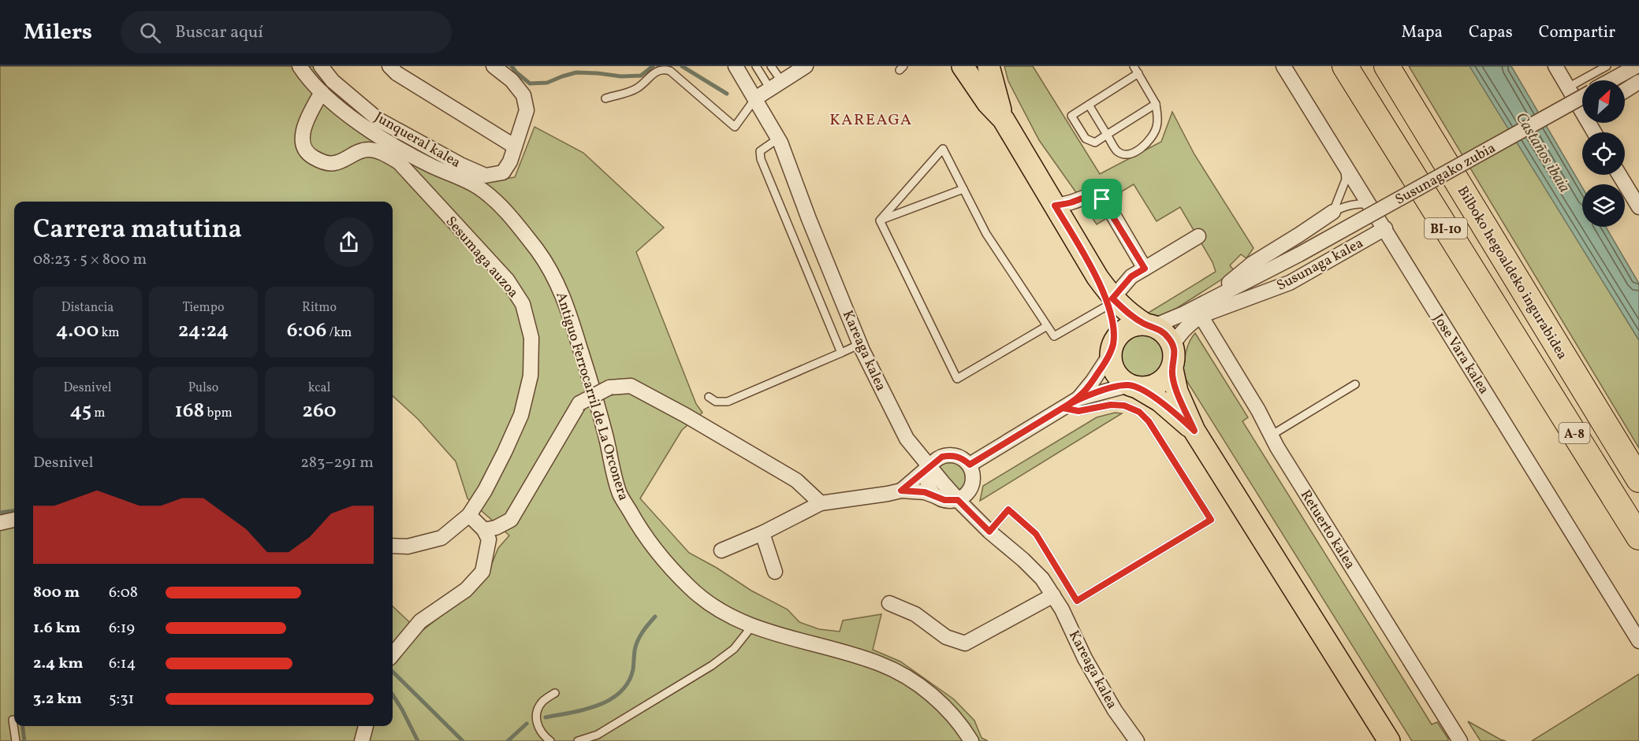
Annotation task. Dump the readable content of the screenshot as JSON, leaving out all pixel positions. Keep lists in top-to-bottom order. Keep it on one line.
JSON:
{"streets":{"highway":["BI-10","Bilboko hegoaldeko ingurabidea","A-8"],"street":["Junqueral kalea","Susunagako zubia","Sesumaga auzoa","Susunaga kalea","Kareaga kalea","Jose Vara kalea","Antiguo Ferrocarril de La Orconera","Retuerto kalea"]},"crossings":[["Susunagako zubia","Susunaga kalea"],["BI-10","A-8"],["Sesumaga auzoa","Antiguo Ferrocarril de La Orconera"],["Susunaga kalea","Jose Vara kalea"],["Susunaga kalea","Retuerto kalea"]],"districts":["KAREAGA"],"water":["Castaños ibaia"],"north":"top right","page":{"header":"Milers","search":"Buscar aquí","nav":["Mapa","Capas","Compartir"],"heading":["Carrera matutina","08:23 · 5 × 800 m"],"stats":[["Distancia","4.00 km"],["Tiempo","24:24"],["Ritmo","6:06 /km"],["Desnivel","45 m"],["Pulso","168 bpm"],["kcal","260"]],"chart":["Desnivel","283–291 m"],"list":[{"name":"800 m","note":"6:08"},{"name":"1.6 km","note":"6:19"},{"name":"2.4 km","note":"6:14"},{"name":"3.2 km","note":"5:31"}]}}
